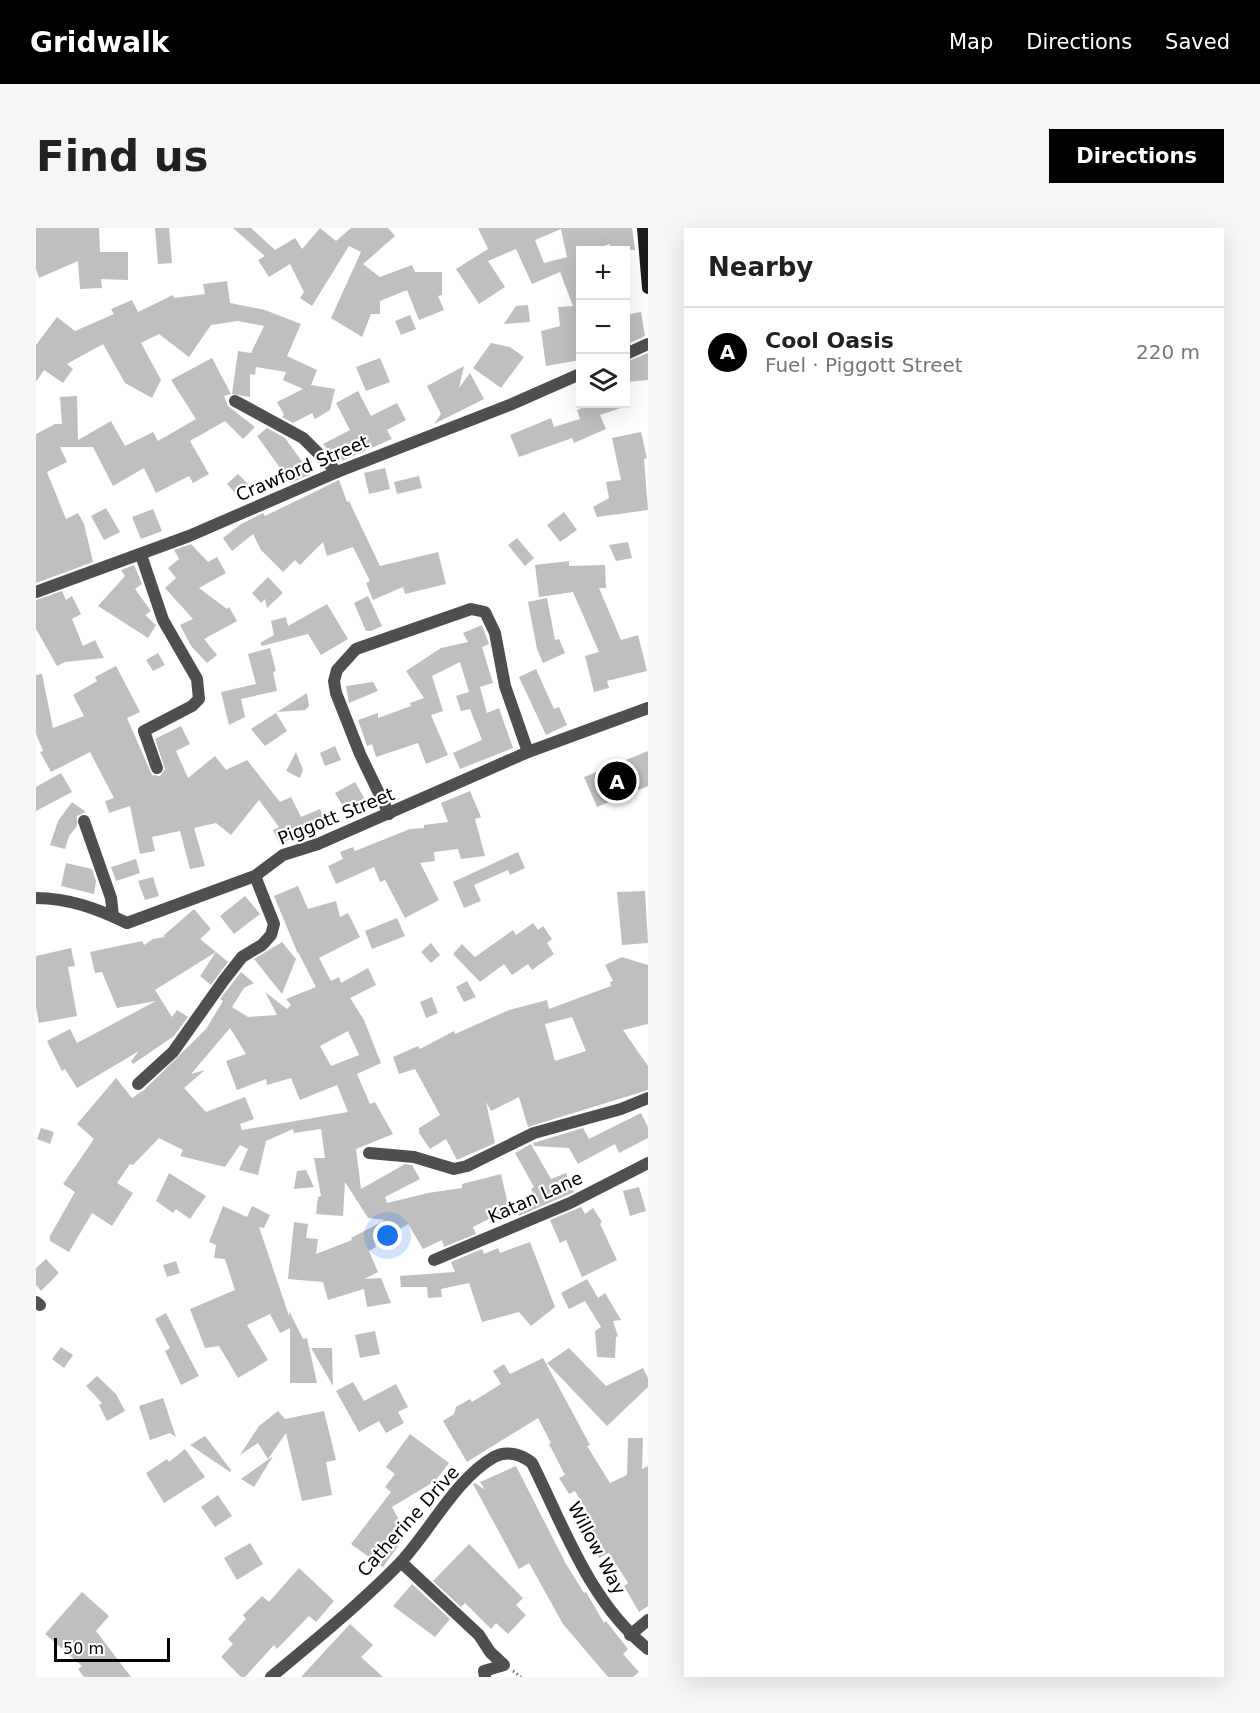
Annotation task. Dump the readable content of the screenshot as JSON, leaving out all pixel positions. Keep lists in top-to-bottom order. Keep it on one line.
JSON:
{"streets":{"street":["Crawford Street","Piggott Street","Katan Lane","Catherine Drive","Willow Way"]},"crossings":[["Catherine Drive","Willow Way"]],"scale_bar":"50 m","page":{"header":"Gridwalk","nav":["Map","Directions","Saved"],"buttons":"Directions","title":"Find us","heading":"Nearby","map_buttons":["+","−"],"list":[{"mark":"A","name":"Cool Oasis","note":"Fuel · Piggott Street","value":"220 m"}],"pins":"A","scale":"50 m"}}
